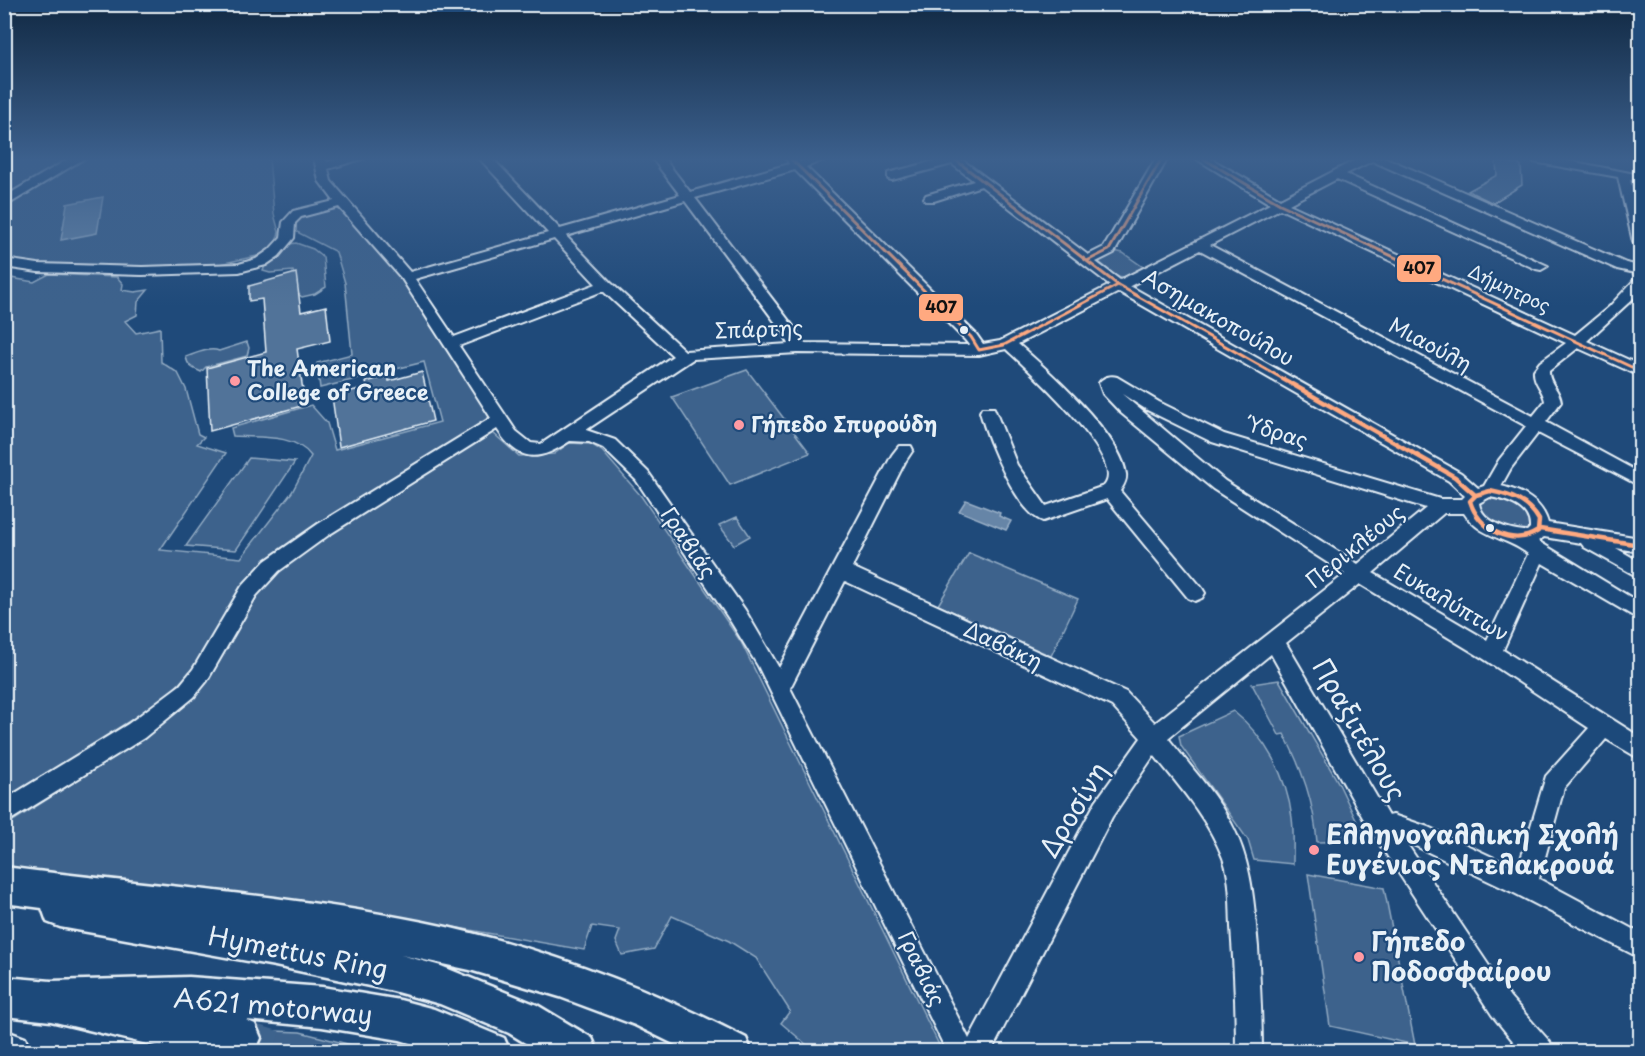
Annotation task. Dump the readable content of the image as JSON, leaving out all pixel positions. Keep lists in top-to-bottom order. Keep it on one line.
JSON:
{"streets":{"highway":["Hymettus Ring","A621 motorway"],"street":["Δήμητρος","Ασημακοπούλου","Σπάρτης","Μιαούλη","Ύδρας","Γραβιάς","Περικλέους","Ευκαλύπτων","Δαβάκη","Πραξιτέλους","Δροσίνη"]},"crossings":[["Ασημακοπούλου","Σπάρτης"],["Σπάρτης","Μιαούλη"],["Σπάρτης","Γραβιάς"],["Ύδρας","Περικλέους"],["Ύδρας","Ευκαλύπτων"],["Περικλέους","Ευκαλύπτων"],["Περικλέους","Πραξιτέλους"],["Περικλέους","Δροσίνη"],["Δαβάκη","Δροσίνη"],["Πραξιτέλους","Δροσίνη"]],"places":["The American College of Greece","Γήπεδο Σπυρούδη","Ελληνογαλλική Σχολή Ευγένιος Ντελακρουά","Γήπεδο Ποδοσφαίρου"],"lines":["transit line 407"]}
